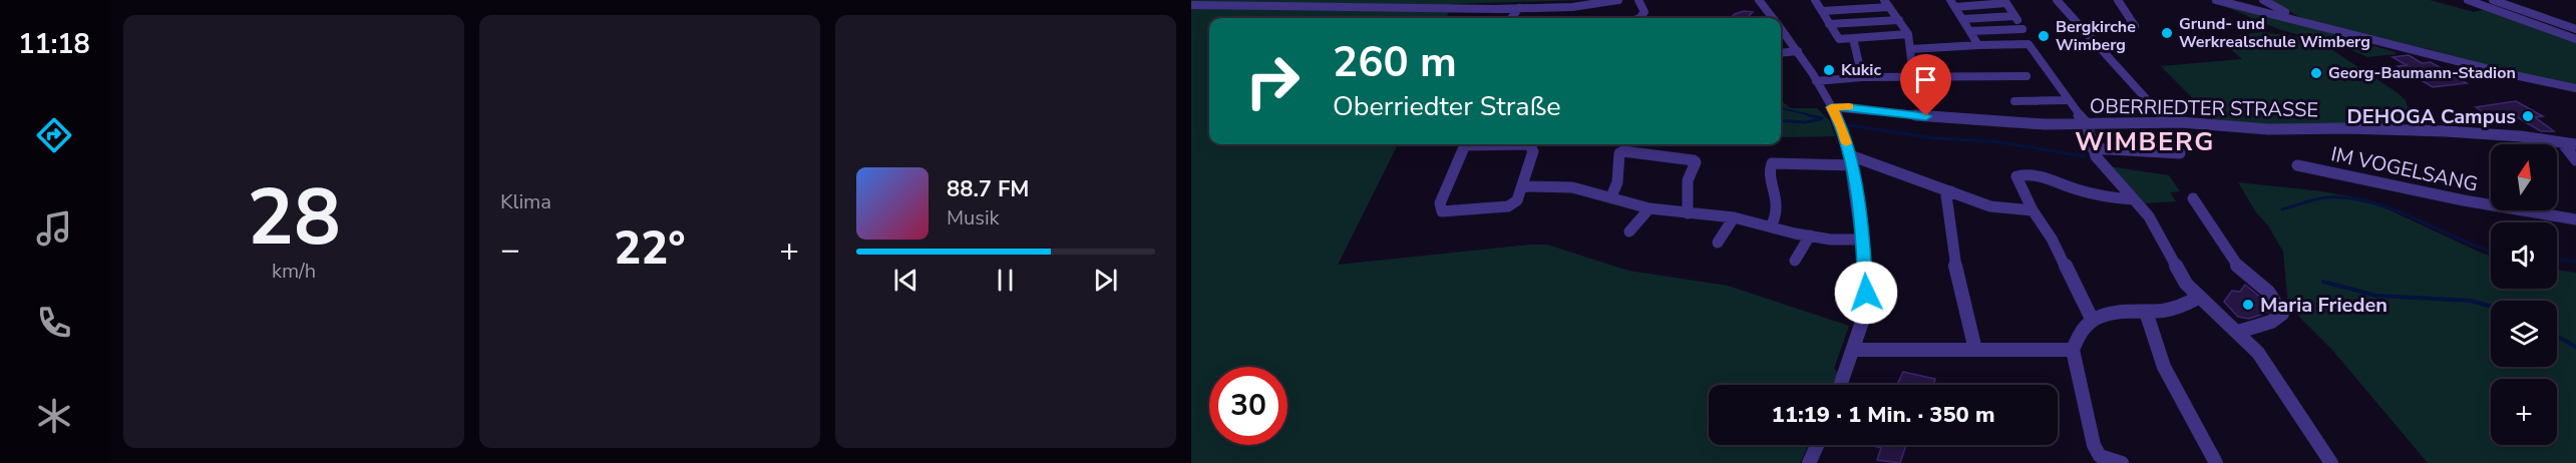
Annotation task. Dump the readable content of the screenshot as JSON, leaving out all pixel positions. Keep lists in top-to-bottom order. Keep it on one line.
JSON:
{"streets":{"street":["OBERRIEDTER STRASSE","IM VOGELSANG"]},"districts":["WIMBERG"],"places":["Grund- und Werkrealschule Wimberg","Bergkirche Wimberg","Kukic","Georg-Baumann-Stadion","DEHOGA Campus","Maria Frieden"],"north":"top","page":{"tabs":"11:18","tile":[["28","km/h"],"Klima"],"turn":["260 m","Oberriedter Straße"],"map_buttons":"+","song":["88.7 FM","Musik"],"heat":["−","22°","+"],"limit":"30","trip":"11:19 · 1 Min. · 350 m"}}
